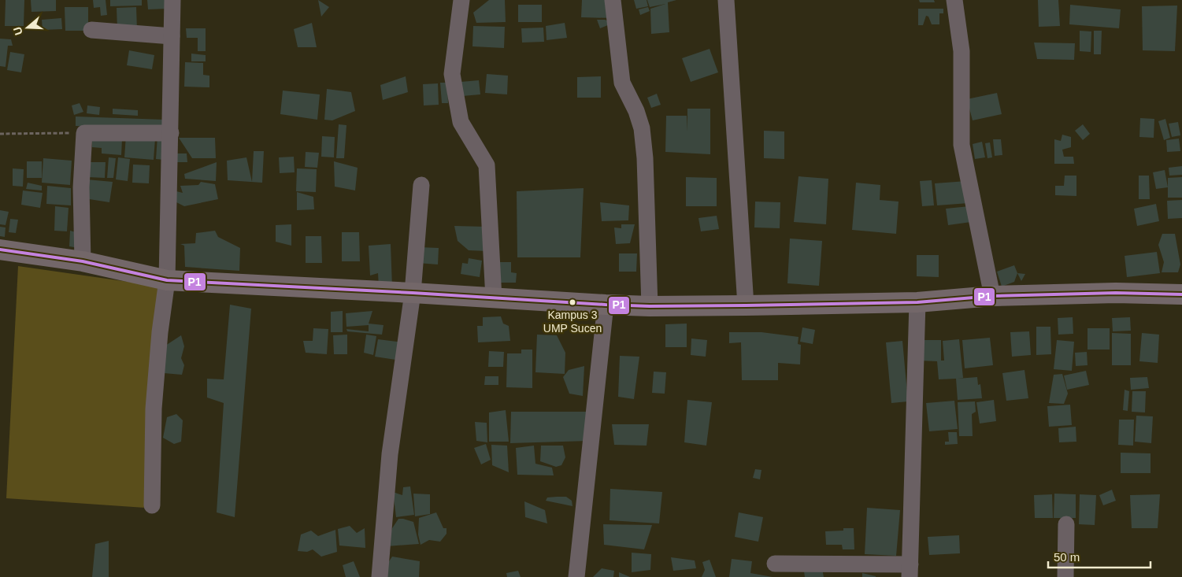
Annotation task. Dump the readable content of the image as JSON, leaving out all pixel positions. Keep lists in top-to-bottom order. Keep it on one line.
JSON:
{"places":["Kampus 3 UMP Sucen"],"lines":["transit line P1"],"scale_bar":"50 m","north":"left"}
